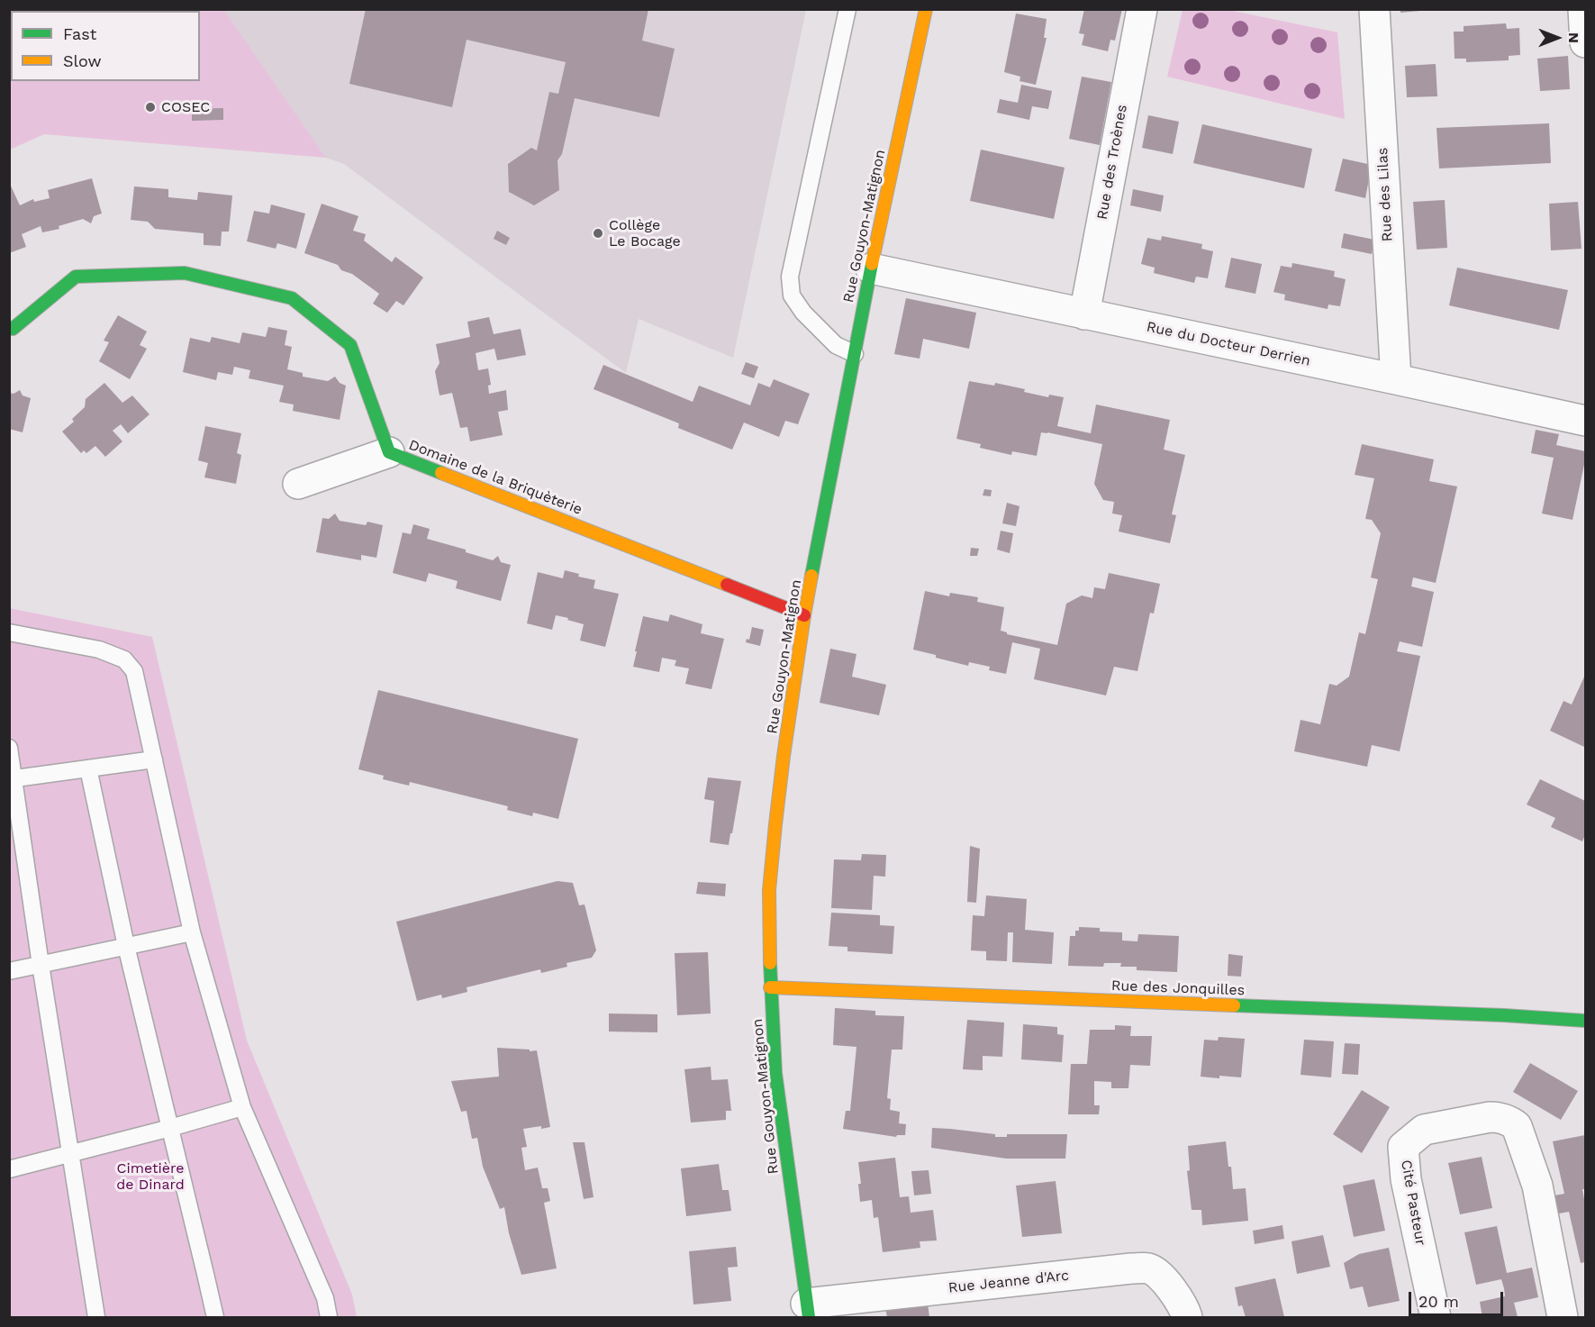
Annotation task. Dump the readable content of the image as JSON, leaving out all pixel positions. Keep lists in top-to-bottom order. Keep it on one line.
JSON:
{"streets":{"street":["Rue des Troènes","Rue des Lilas","Rue Gouyon-Matignon","Rue du Docteur Derrien","Domaine de la Briquèterie","Rue des Jonquilles","Cité Pasteur","Rue Jeanne d'Arc"]},"crossings":[["Rue des Troènes","Rue du Docteur Derrien"],["Rue des Lilas","Rue du Docteur Derrien"],["Rue Gouyon-Matignon","Rue du Docteur Derrien"],["Rue Gouyon-Matignon","Domaine de la Briquèterie"],["Rue Gouyon-Matignon","Rue des Jonquilles"],["Rue Gouyon-Matignon","Rue Jeanne d'Arc"]],"parks":["Cimetière de Dinard"],"places":["COSEC","Collège Le Bocage"],"legend":["Fast","Slow"],"scale_bar":"20 m","north":"right"}
